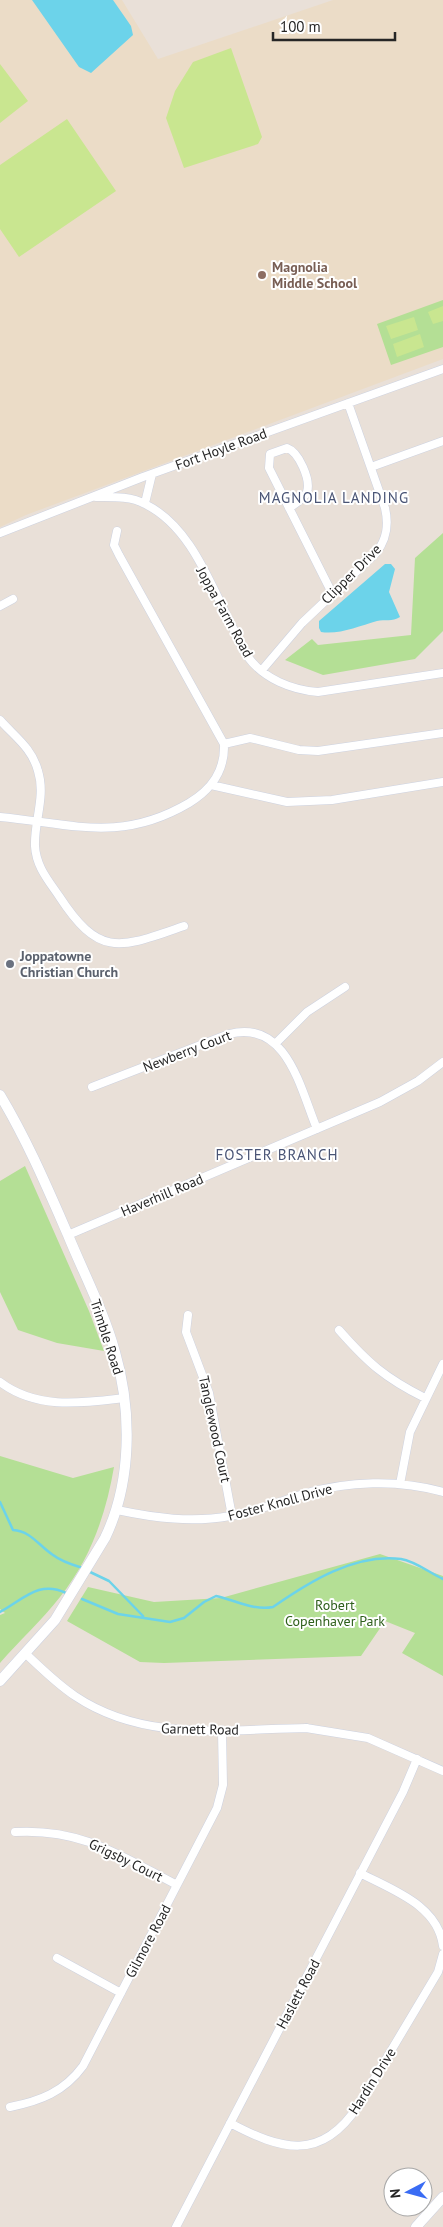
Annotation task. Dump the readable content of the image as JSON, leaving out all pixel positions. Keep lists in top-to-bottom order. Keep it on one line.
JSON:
{"streets":{"street":["Fort Hoyle Road","Clipper Drive","Joppa Farm Road","Newberry Court","Haverhill Road","Trimble Road","Tanglewood Court","Foster Knoll Drive","Garnett Road","Grigsby Court","Gilmore Road","Haslett Road","Hardin Drive"]},"crossings":[["Fort Hoyle Road","Clipper Drive"],["Fort Hoyle Road","Joppa Farm Road"],["Clipper Drive","Joppa Farm Road"],["Haverhill Road","Trimble Road"],["Trimble Road","Foster Knoll Drive"],["Trimble Road","Garnett Road"],["Tanglewood Court","Foster Knoll Drive"],["Garnett Road","Gilmore Road"],["Garnett Road","Haslett Road"],["Grigsby Court","Gilmore Road"],["Haslett Road","Hardin Drive"]],"districts":["MAGNOLIA LANDING","FOSTER BRANCH"],"parks":["Robert Copenhaver Park"],"places":["Magnolia Middle School","Joppatowne Christian Church"],"scale_bar":"100 m","north":"left"}
